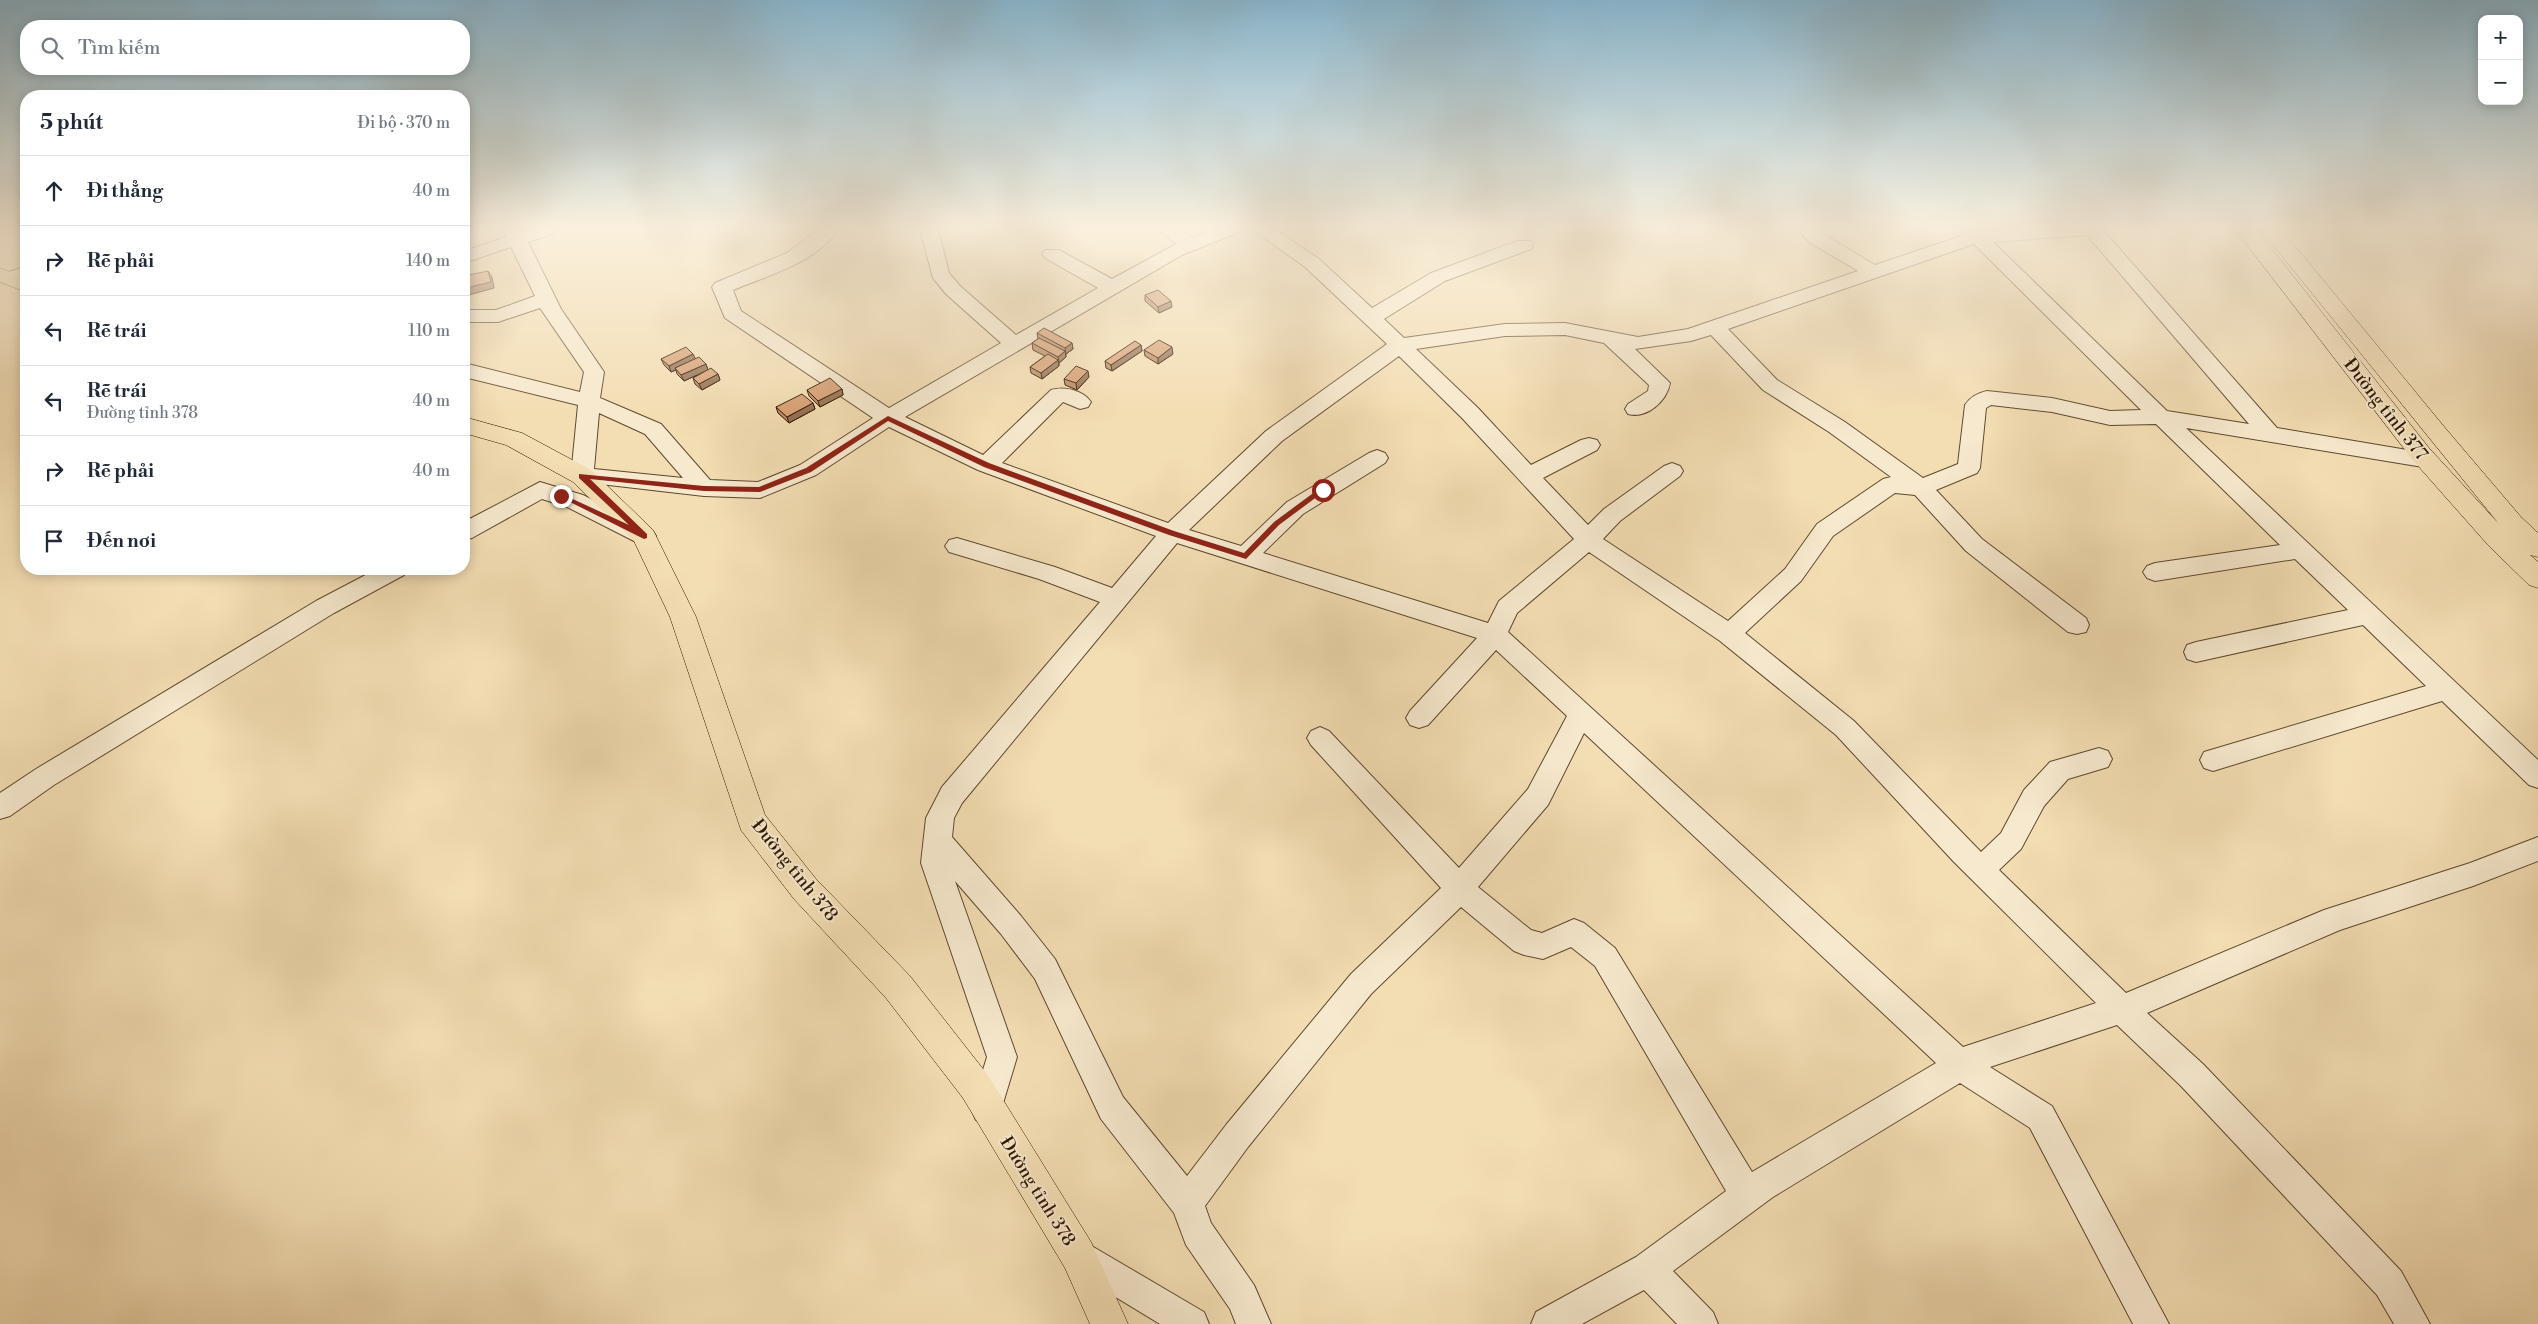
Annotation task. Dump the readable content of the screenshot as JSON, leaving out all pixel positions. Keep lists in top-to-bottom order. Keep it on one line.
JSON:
{"streets":{"main road":["Đường tỉnh 377","Đường tỉnh 378"]},"page":{"map_buttons":["+","−"],"search":"Tìm kiếm","heading":["5 phút","Đi bộ · 370 m"],"list":[["Đi thẳng","40 m"],["Rẽ phải","140 m"],["Rẽ trái","110 m"],["Rẽ trái","Đường tỉnh 378","40 m"],["Rẽ phải","40 m"],"Đến nơi"]}}
